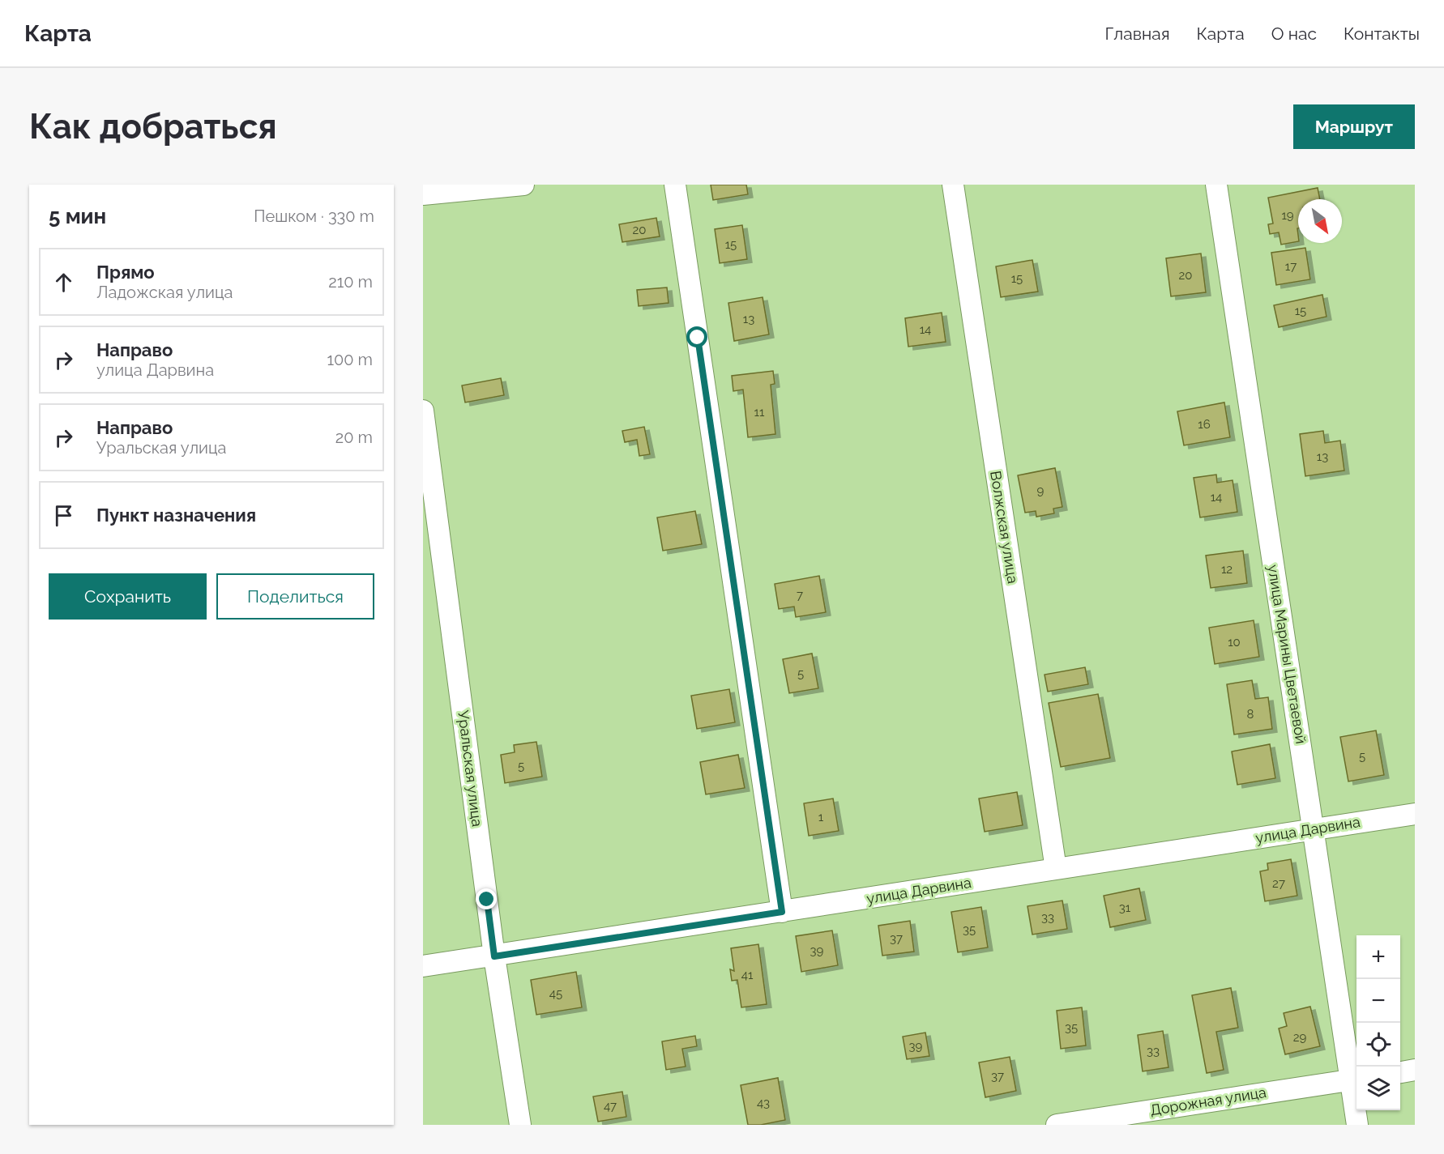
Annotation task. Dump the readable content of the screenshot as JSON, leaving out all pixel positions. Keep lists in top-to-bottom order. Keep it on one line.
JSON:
{"streets":{"street":["Волжская улица","улица Марины Цветаевой","Уральская улица","улица Дарвина","Дорожная улица"]},"crossings":[["Волжская улица","улица Дарвина"],["улица Марины Цветаевой","улица Дарвина"],["улица Марины Цветаевой","Дорожная улица"],["Уральская улица","улица Дарвина"]],"house_numbers":["19","20","15","17","20","15","15","13","14","11","16","13","9","14","12","7","10","5","8","5","5","1","27","31","33","35","37","39","41","45","35","29","39","33","37","43","47"],"north":"bottom right","page":{"header":"Карта","nav":["Главная","Карта","О нас","Контакты"],"buttons":["Маршрут",["Сохранить","Поделиться"]],"title":"Как добраться","heading":["5 мин","Пешком · 330 m"],"list":[["Прямо","Ладожская улица","210 m"],["Направо","улица Дарвина","100 m"],["Направо","Уральская улица","20 m"],"Пункт назначения"],"map_buttons":["+","−"]}}
